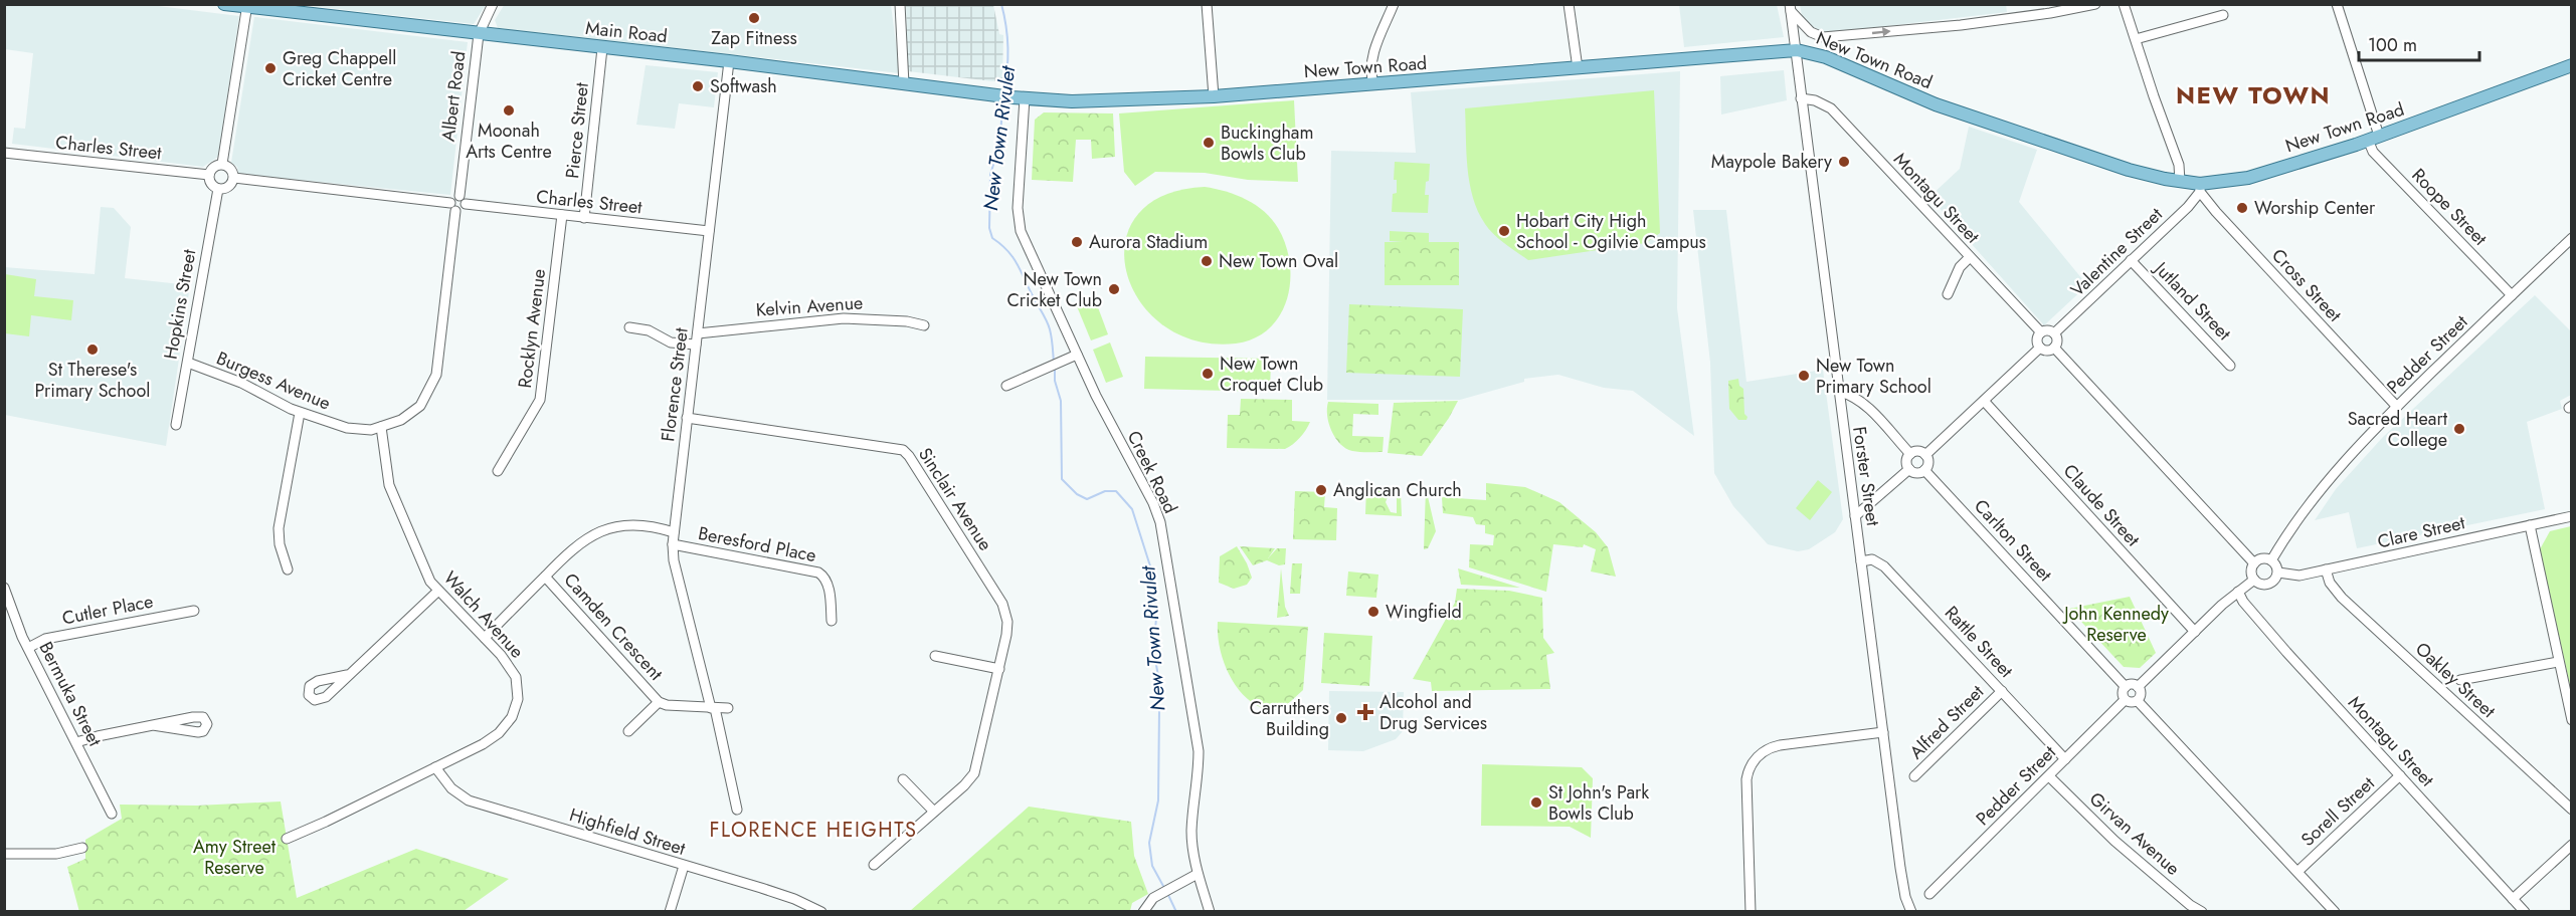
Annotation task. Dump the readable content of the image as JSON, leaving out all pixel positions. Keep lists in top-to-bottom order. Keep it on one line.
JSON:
{"streets":{"main road":["Main Road","New Town Road"],"street":["Albert Road","Pierce Street","Charles Street","Montagu Street","Roope Street","Valentine Street","Cross Street","Jutland Street","Hopkins Street","Kelvin Avenue","Rocklyn Avenue","Pedder Street","Burgess Avenue","Florence Street","Creek Road","Forster Street","Sinclair Avenue","Claude Street","Clare Street","Carlton Street","Beresford Place","Cutler Place","Walch Avenue","Camden Crescent","Rattle Street","Oakley Street","Bermuka Street","Alfred Street","Sorell Street","Highfield Street","Girvan Avenue"]},"crossings":[["Main Road","New Town Road"],["Main Road","Albert Road"],["Main Road","Pierce Street"],["Main Road","Florence Street"],["Main Road","Creek Road"],["New Town Road","Roope Street"],["New Town Road","Valentine Street"],["New Town Road","Cross Street"],["New Town Road","Creek Road"],["New Town Road","Forster Street"],["Albert Road","Charles Street"],["Pierce Street","Charles Street"],["Charles Street","Hopkins Street"],["Charles Street","Rocklyn Avenue"],["Charles Street","Florence Street"],["Montagu Street","Valentine Street"],["Montagu Street","Forster Street"],["Montagu Street","Sorell Street"],["Roope Street","Pedder Street"],["Valentine Street","Cross Street"],["Valentine Street","Jutland Street"],["Cross Street","Pedder Street"],["Hopkins Street","Burgess Avenue"],["Kelvin Avenue","Florence Street"],["Pedder Street","Clare Street"],["Pedder Street","Carlton Street"],["Pedder Street","Rattle Street"],["Pedder Street","Girvan Avenue"],["Burgess Avenue","Walch Avenue"],["Florence Street","Sinclair Avenue"],["Florence Street","Beresford Place"],["Florence Street","Camden Crescent"],["Forster Street","Rattle Street"],["Clare Street","Oakley Street"],["Cutler Place","Bermuka Street"],["Walch Avenue","Highfield Street"],["Rattle Street","Alfred Street"]],"districts":["NEW TOWN","FLORENCE HEIGHTS"],"water":["New Town Rivulet"],"parks":["John Kennedy Reserve","Amy Street Reserve"],"places":{"other":["Zap Fitness","Greg Chappell Cricket Centre","Softwash","Moonah Arts Centre","Buckingham Bowls Club","Maypole Bakery","Worship Center","Hobart City High School - Ogilvie Campus","Aurora Stadium","New Town Oval","New Town Cricket Club","St Therese's Primary School","New Town Croquet Club","New Town Primary School","Sacred Heart College","Anglican Church","Wingfield","Carruthers Building","St John's Park Bowls Club"],"health":["Alcohol and Drug Services"]},"scale_bar":"100 m"}
